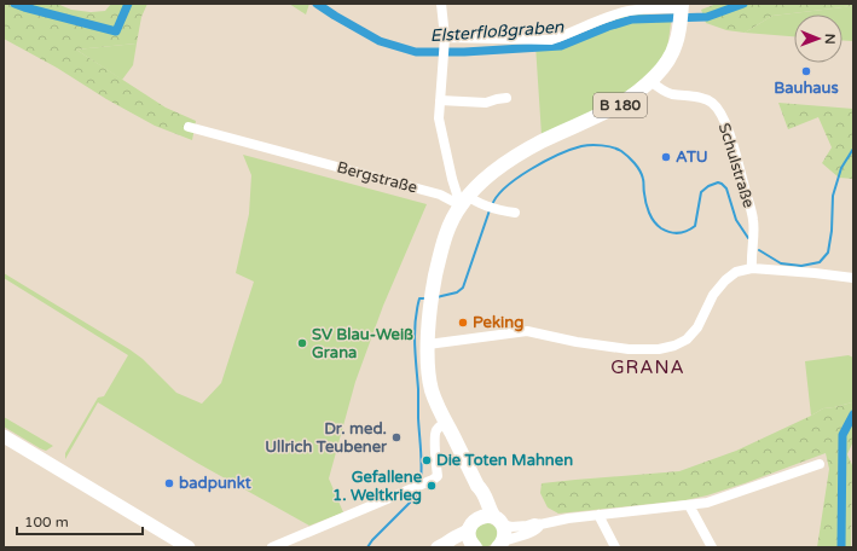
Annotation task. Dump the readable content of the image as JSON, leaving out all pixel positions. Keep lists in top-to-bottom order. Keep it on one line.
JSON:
{"streets":{"main road":["B 180"],"street":["Schulstraße","Bergstraße"]},"crossings":[["B 180","Schulstraße"],["B 180","Bergstraße"]],"districts":["GRANA"],"water":["Elsterfloßgraben"],"places":["Bauhaus","ATU","Peking","SV Blau-Weiß Grana","Dr. med. Ullrich Teubener","Die Toten Mahnen","badpunkt","Gefallene 1. Weltkrieg"],"scale_bar":"100 m","north":"right"}
